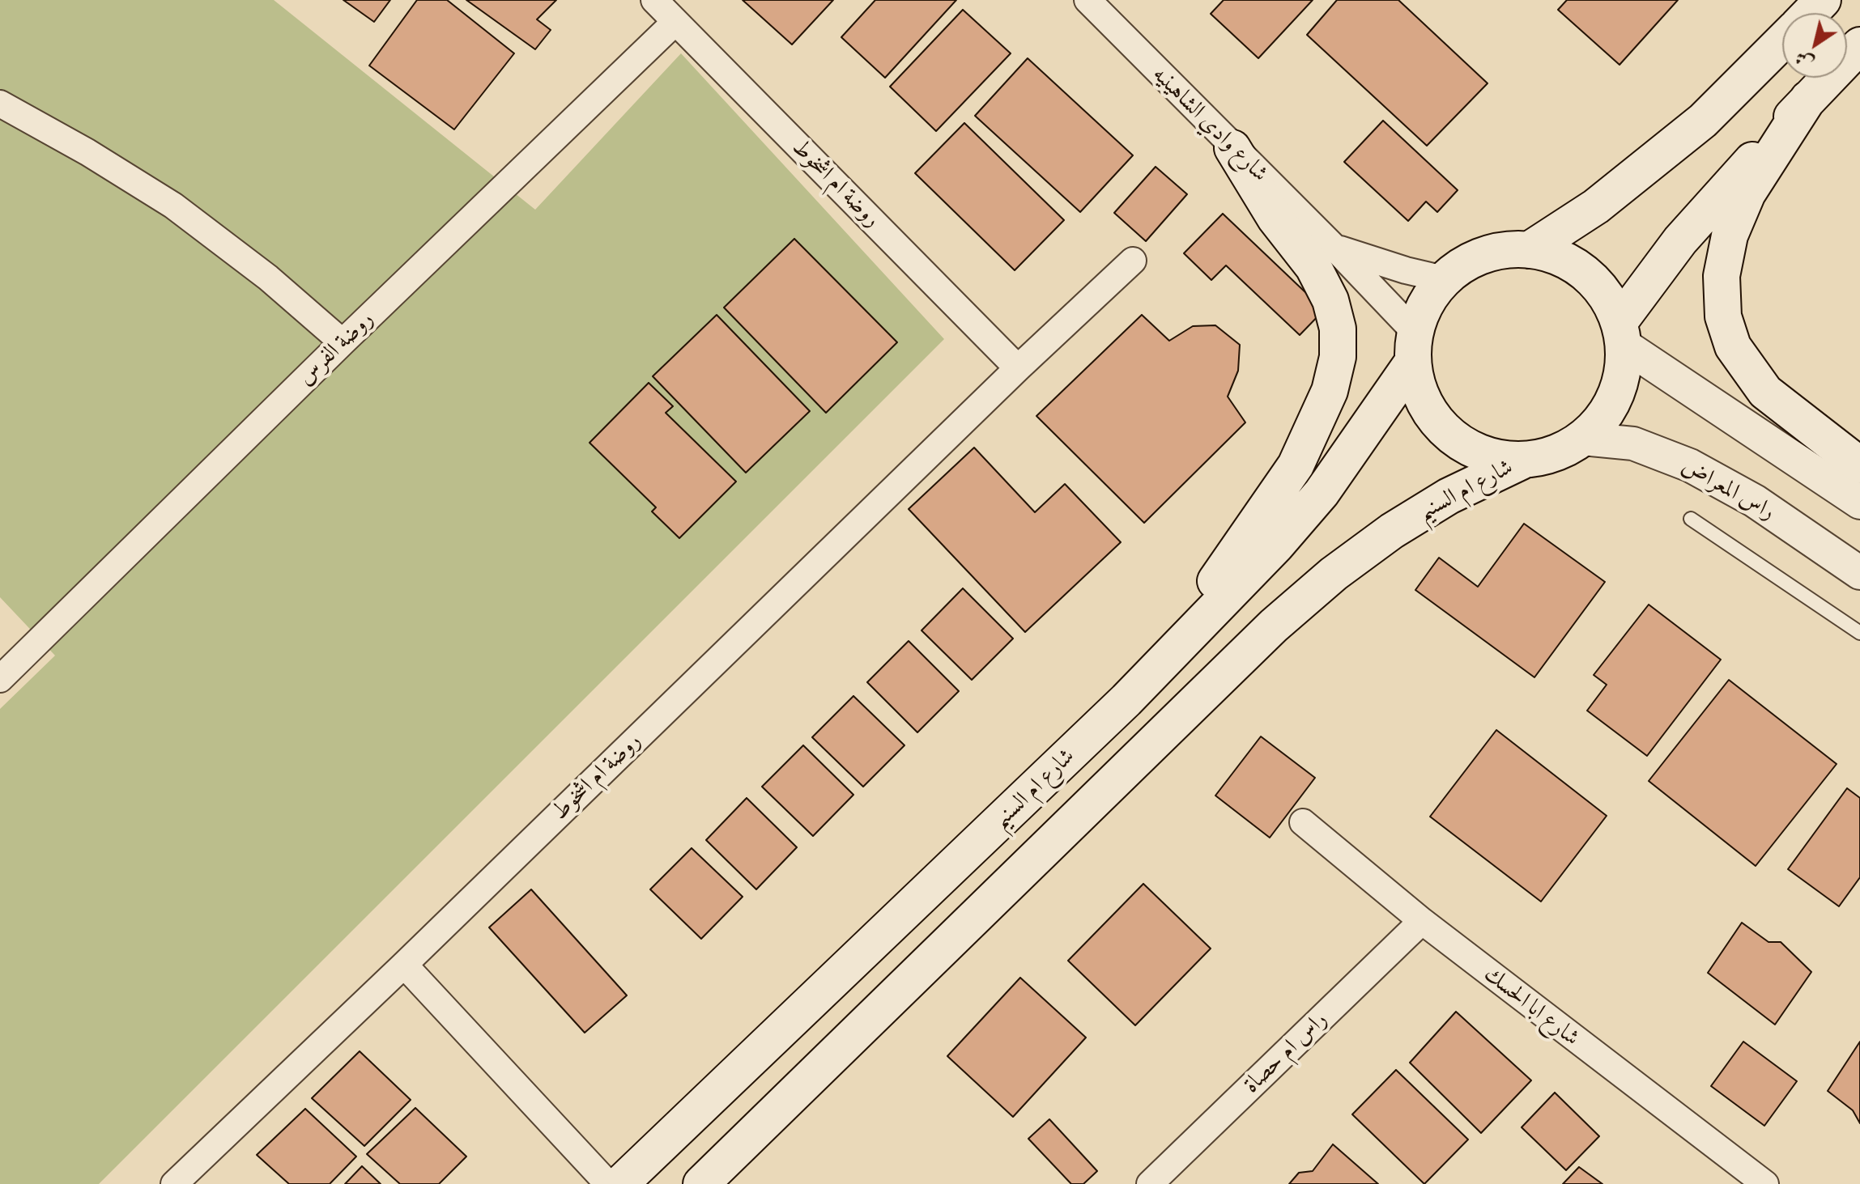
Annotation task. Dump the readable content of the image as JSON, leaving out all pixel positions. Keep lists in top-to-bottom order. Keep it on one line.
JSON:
{"streets":{"main road":["شارع ام السنيم"],"street":["شارع وادي الشاهينيه","روضة ام اشخوط","روضة الفرس","راس المعراض","شارع ابا الحسك","راس ام حصاة"]},"crossings":[["شارع وادي الشاهينيه","راس المعراض"],["شارع وادي الشاهينيه","شارع ام السنيم"],["روضة ام اشخوط","روضة الفرس"],["راس المعراض","شارع ام السنيم"],["شارع ابا الحسك","راس ام حصاة"]],"north":"bottom left"}
